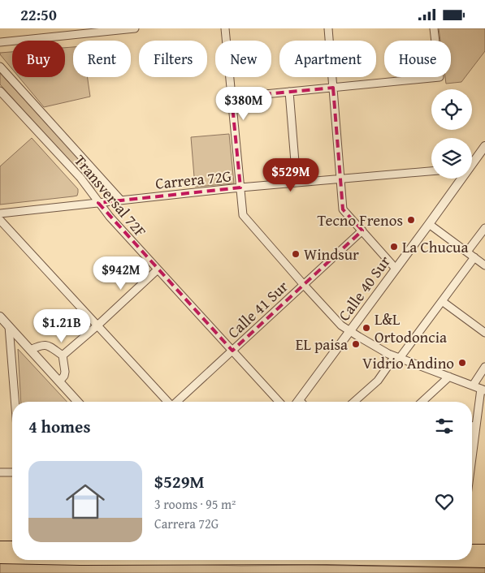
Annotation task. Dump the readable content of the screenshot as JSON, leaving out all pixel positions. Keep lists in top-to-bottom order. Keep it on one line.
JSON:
{"streets":{"street":["Carrera 72G","Transversal 72F","Calle 40 Sur","Calle 41 Sur"]},"crossings":[["Carrera 72G","Transversal 72F"],["Transversal 72F","Calle 41 Sur"]],"places":["Tecno Frenos","La Chucua","Windsur","L&L Ortodoncia","EL paisa","Vidrio Andino"],"page":{"status":"22:50","chip":["Buy","Rent","Filters","New","Apartment","House"],"price":["$380M","$529M","$942M","$1.21B"],"heading":"4 homes","list":[{"name":"$529M","note":"3 rooms · 95 m² · Carrera 72G"}]}}
